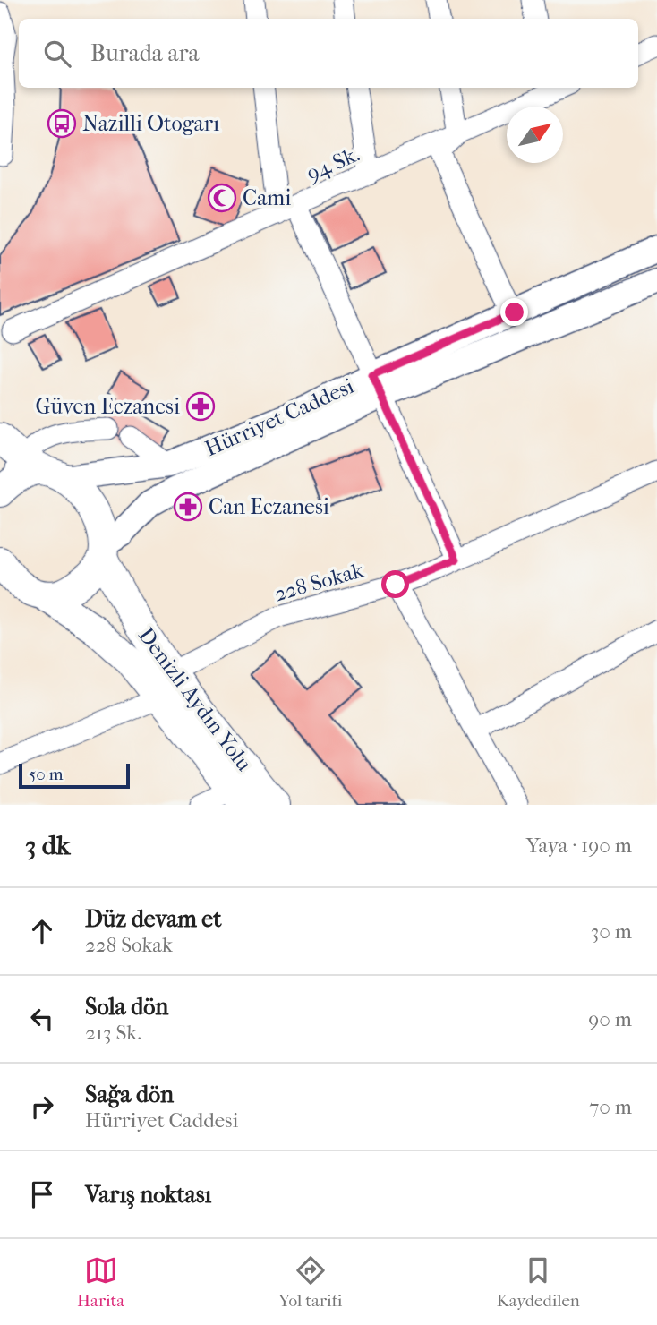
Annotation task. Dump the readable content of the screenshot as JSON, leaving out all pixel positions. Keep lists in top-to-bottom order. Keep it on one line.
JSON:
{"streets":{"highway":["Denizli Aydın Yolu"],"main road":["Hürriyet Caddesi"],"street":["94 Sk.","228 Sokak"]},"crossings":[["Hürriyet Caddesi","Denizli Aydın Yolu"],["228 Sokak","Denizli Aydın Yolu"]],"places":{"bus stop":["Nazilli Otogarı"],"mosque":["Cami"],"pharmacy":["Güven Eczanesi","Can Eczanesi"]},"scale_bar":"50 m","north":"top right","page":{"search":"Burada ara","scale":"50 m","heading":["3 dk","Yaya · 190 m"],"list":[["Düz devam et","228 Sokak","30 m"],["Sola dön","213 Sk.","90 m"],["Sağa dön","Hürriyet Caddesi","70 m"],"Varış noktası"],"nav":["Harita","Yol tarifi","Kaydedilen"]}}
